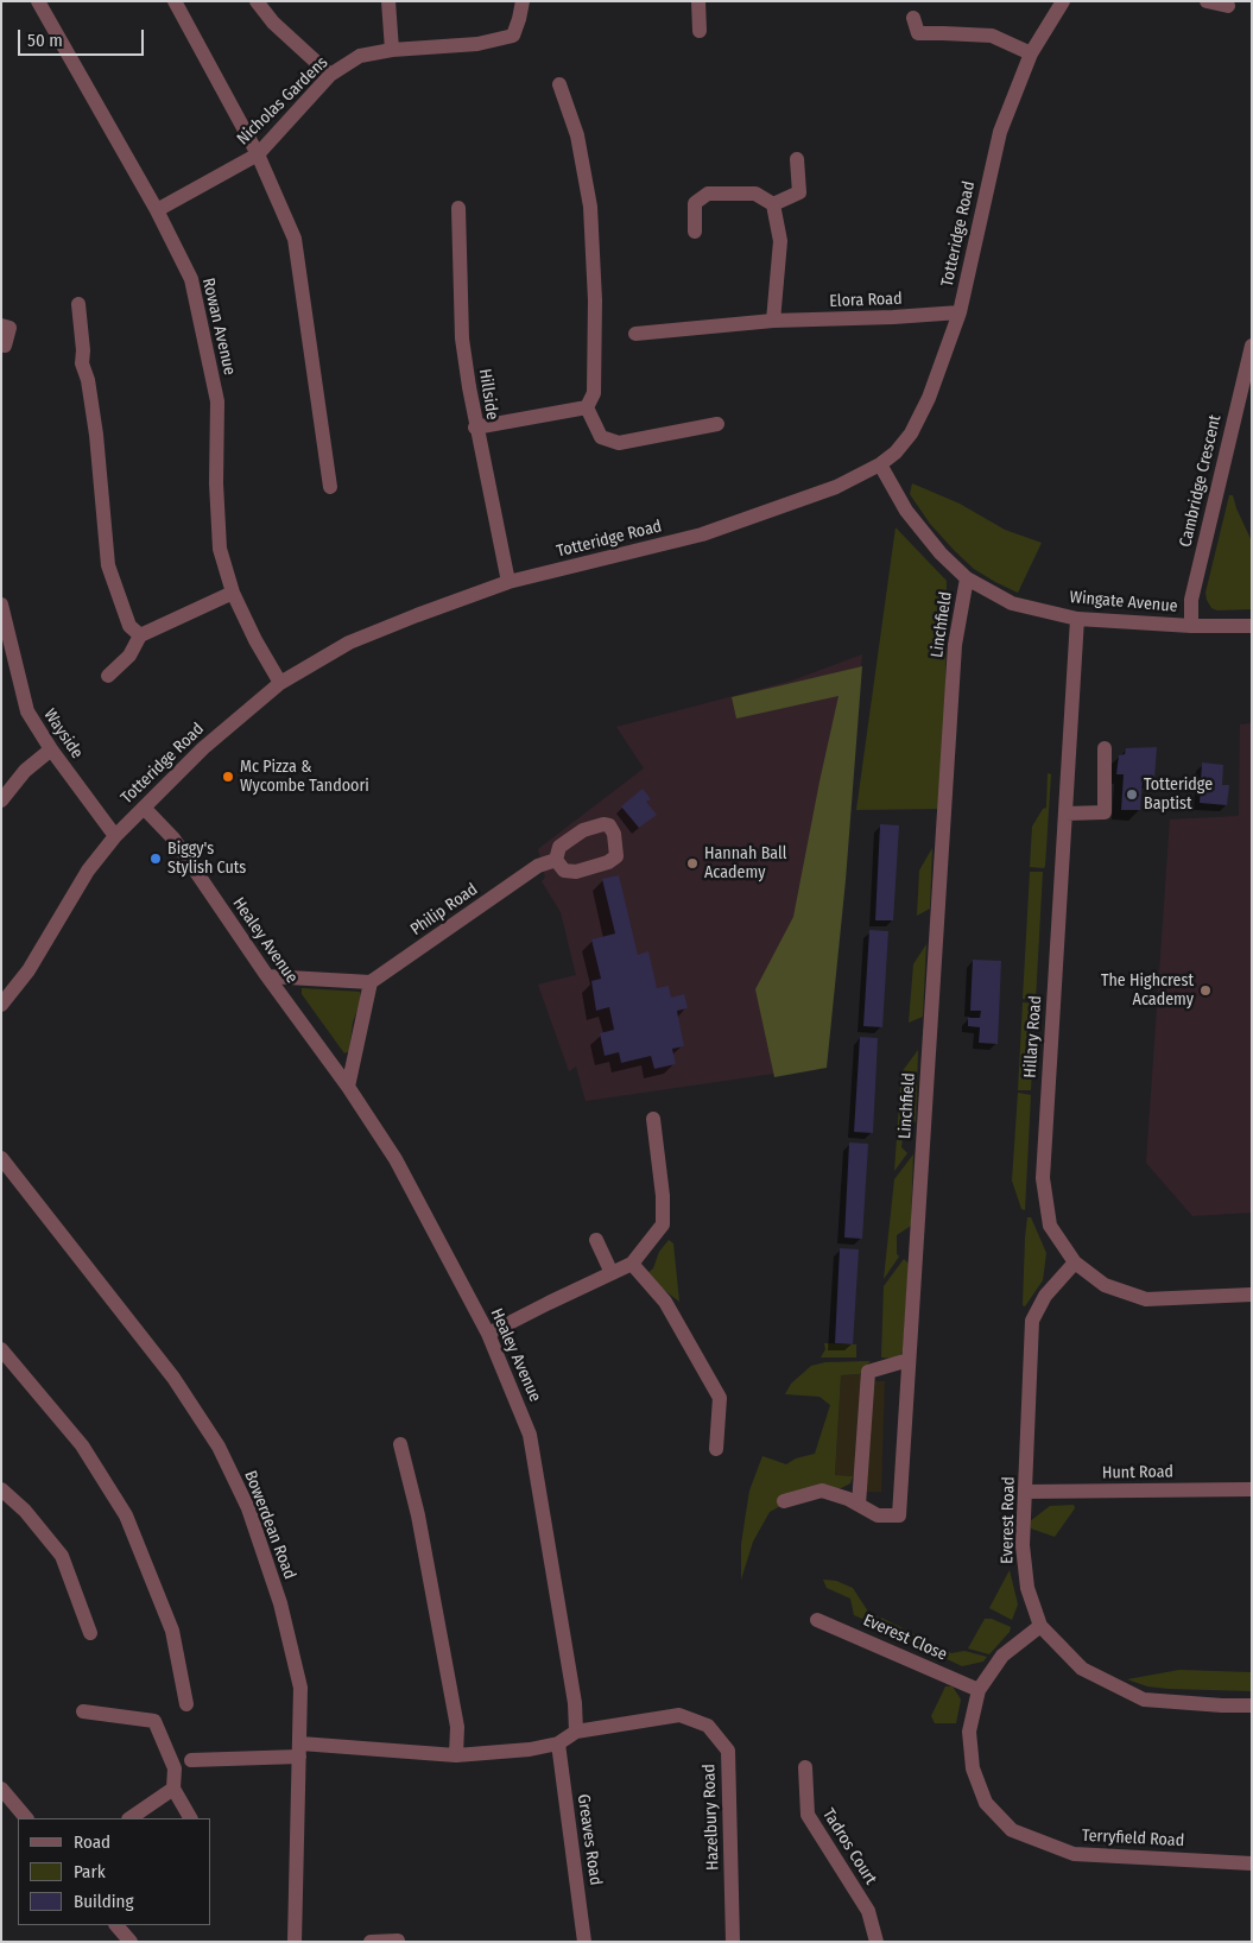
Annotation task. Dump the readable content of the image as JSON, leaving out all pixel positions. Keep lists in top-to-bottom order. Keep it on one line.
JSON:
{"streets":{"street":["Nicholas Gardens","Totteridge Road","Elora Road","Rowan Avenue","Hillside","Cambridge Crescent","Wingate Avenue","Linchfield","Wayside","Philip Road","Healey Avenue","Hillary Road","Hunt Road","Everest Road","Bowerdean Road","Everest Close","Hazelbury Road","Terryfield Road","Greaves Road","Tadros Court"]},"crossings":[["Nicholas Gardens","Rowan Avenue"],["Totteridge Road","Elora Road"],["Totteridge Road","Rowan Avenue"],["Totteridge Road","Hillside"],["Totteridge Road","Wingate Avenue"],["Totteridge Road","Wayside"],["Totteridge Road","Healey Avenue"],["Cambridge Crescent","Wingate Avenue"],["Wingate Avenue","Linchfield"],["Wingate Avenue","Hillary Road"],["Healey Avenue","Hazelbury Road"],["Hillary Road","Everest Road"],["Hunt Road","Everest Road"],["Everest Road","Terryfield Road"],["Everest Close","Terryfield Road"]],"places":["Mc Pizza & Wycombe Tandoori","Totteridge Baptist","Biggy's Stylish Cuts","Hannah Ball Academy","The Highcrest Academy"],"legend":["Road","Park","Building"],"scale_bar":"50 m"}
